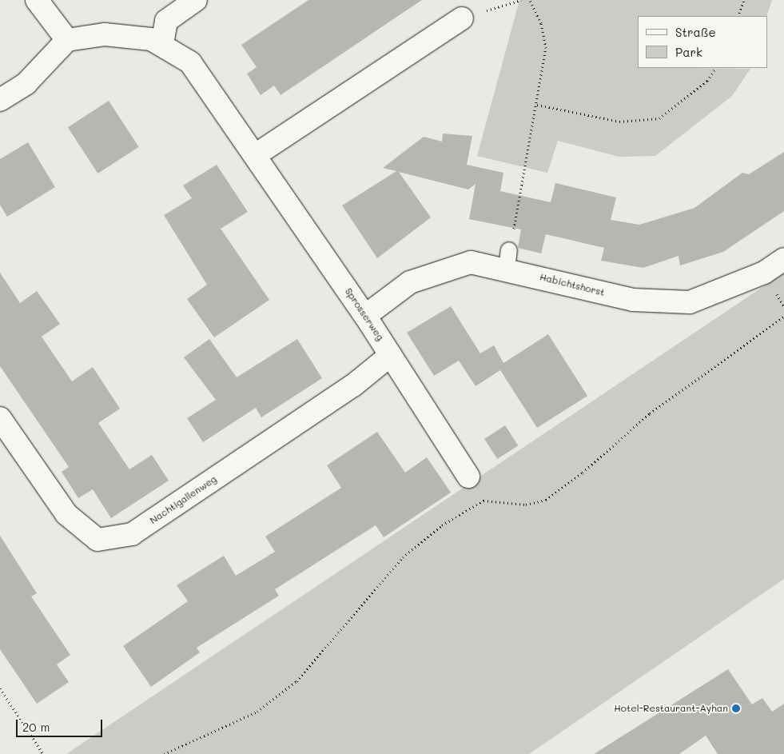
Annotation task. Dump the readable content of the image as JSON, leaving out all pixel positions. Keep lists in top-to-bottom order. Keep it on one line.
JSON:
{"streets":{"street":["Habichtshorst","Sprosserweg","Nachtigallenweg"]},"crossings":[["Habichtshorst","Sprosserweg"],["Sprosserweg","Nachtigallenweg"]],"places":["Hotel-Restaurant-Ayhan"],"legend":["Straße","Park"],"scale_bar":"20 m"}
